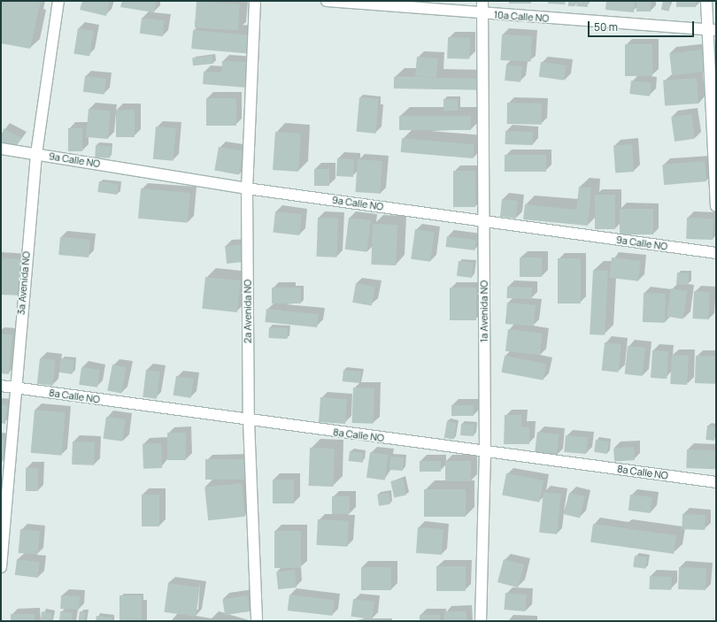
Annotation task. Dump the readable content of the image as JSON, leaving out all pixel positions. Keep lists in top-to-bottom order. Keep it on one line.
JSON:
{"streets":{"street":["10a Calle NO","9a Calle NO","3a Avenida NO","2a Avenida NO","1a Avenida NO","8a Calle NO"]},"crossings":[["10a Calle NO","1a Avenida NO"],["9a Calle NO","3a Avenida NO"],["9a Calle NO","2a Avenida NO"],["9a Calle NO","1a Avenida NO"],["3a Avenida NO","8a Calle NO"],["2a Avenida NO","8a Calle NO"],["1a Avenida NO","8a Calle NO"]],"scale_bar":"50 m"}
